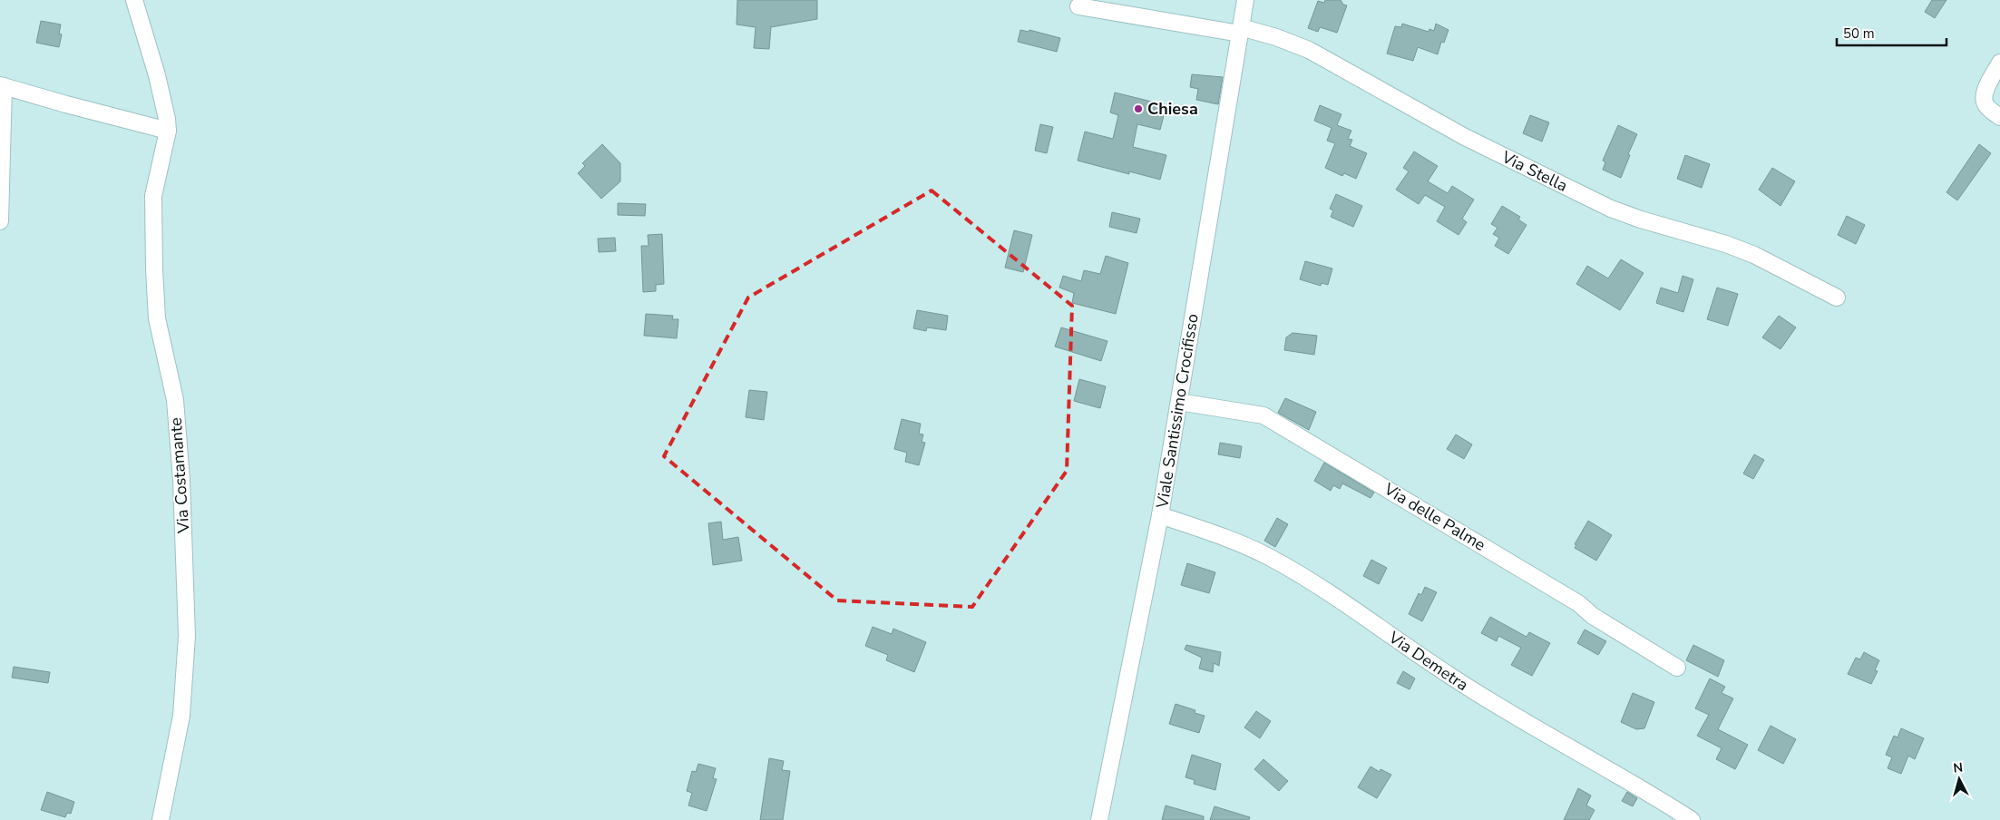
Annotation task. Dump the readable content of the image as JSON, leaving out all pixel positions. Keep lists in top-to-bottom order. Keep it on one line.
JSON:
{"streets":{"street":["Via Stella","Viale Santissimo Crocifisso","Via Costamante","Via delle Palme","Via Demetra"]},"crossings":[["Via Stella","Viale Santissimo Crocifisso"],["Viale Santissimo Crocifisso","Via delle Palme"],["Viale Santissimo Crocifisso","Via Demetra"]],"places":["Chiesa"],"scale_bar":"50 m","north":"top"}
